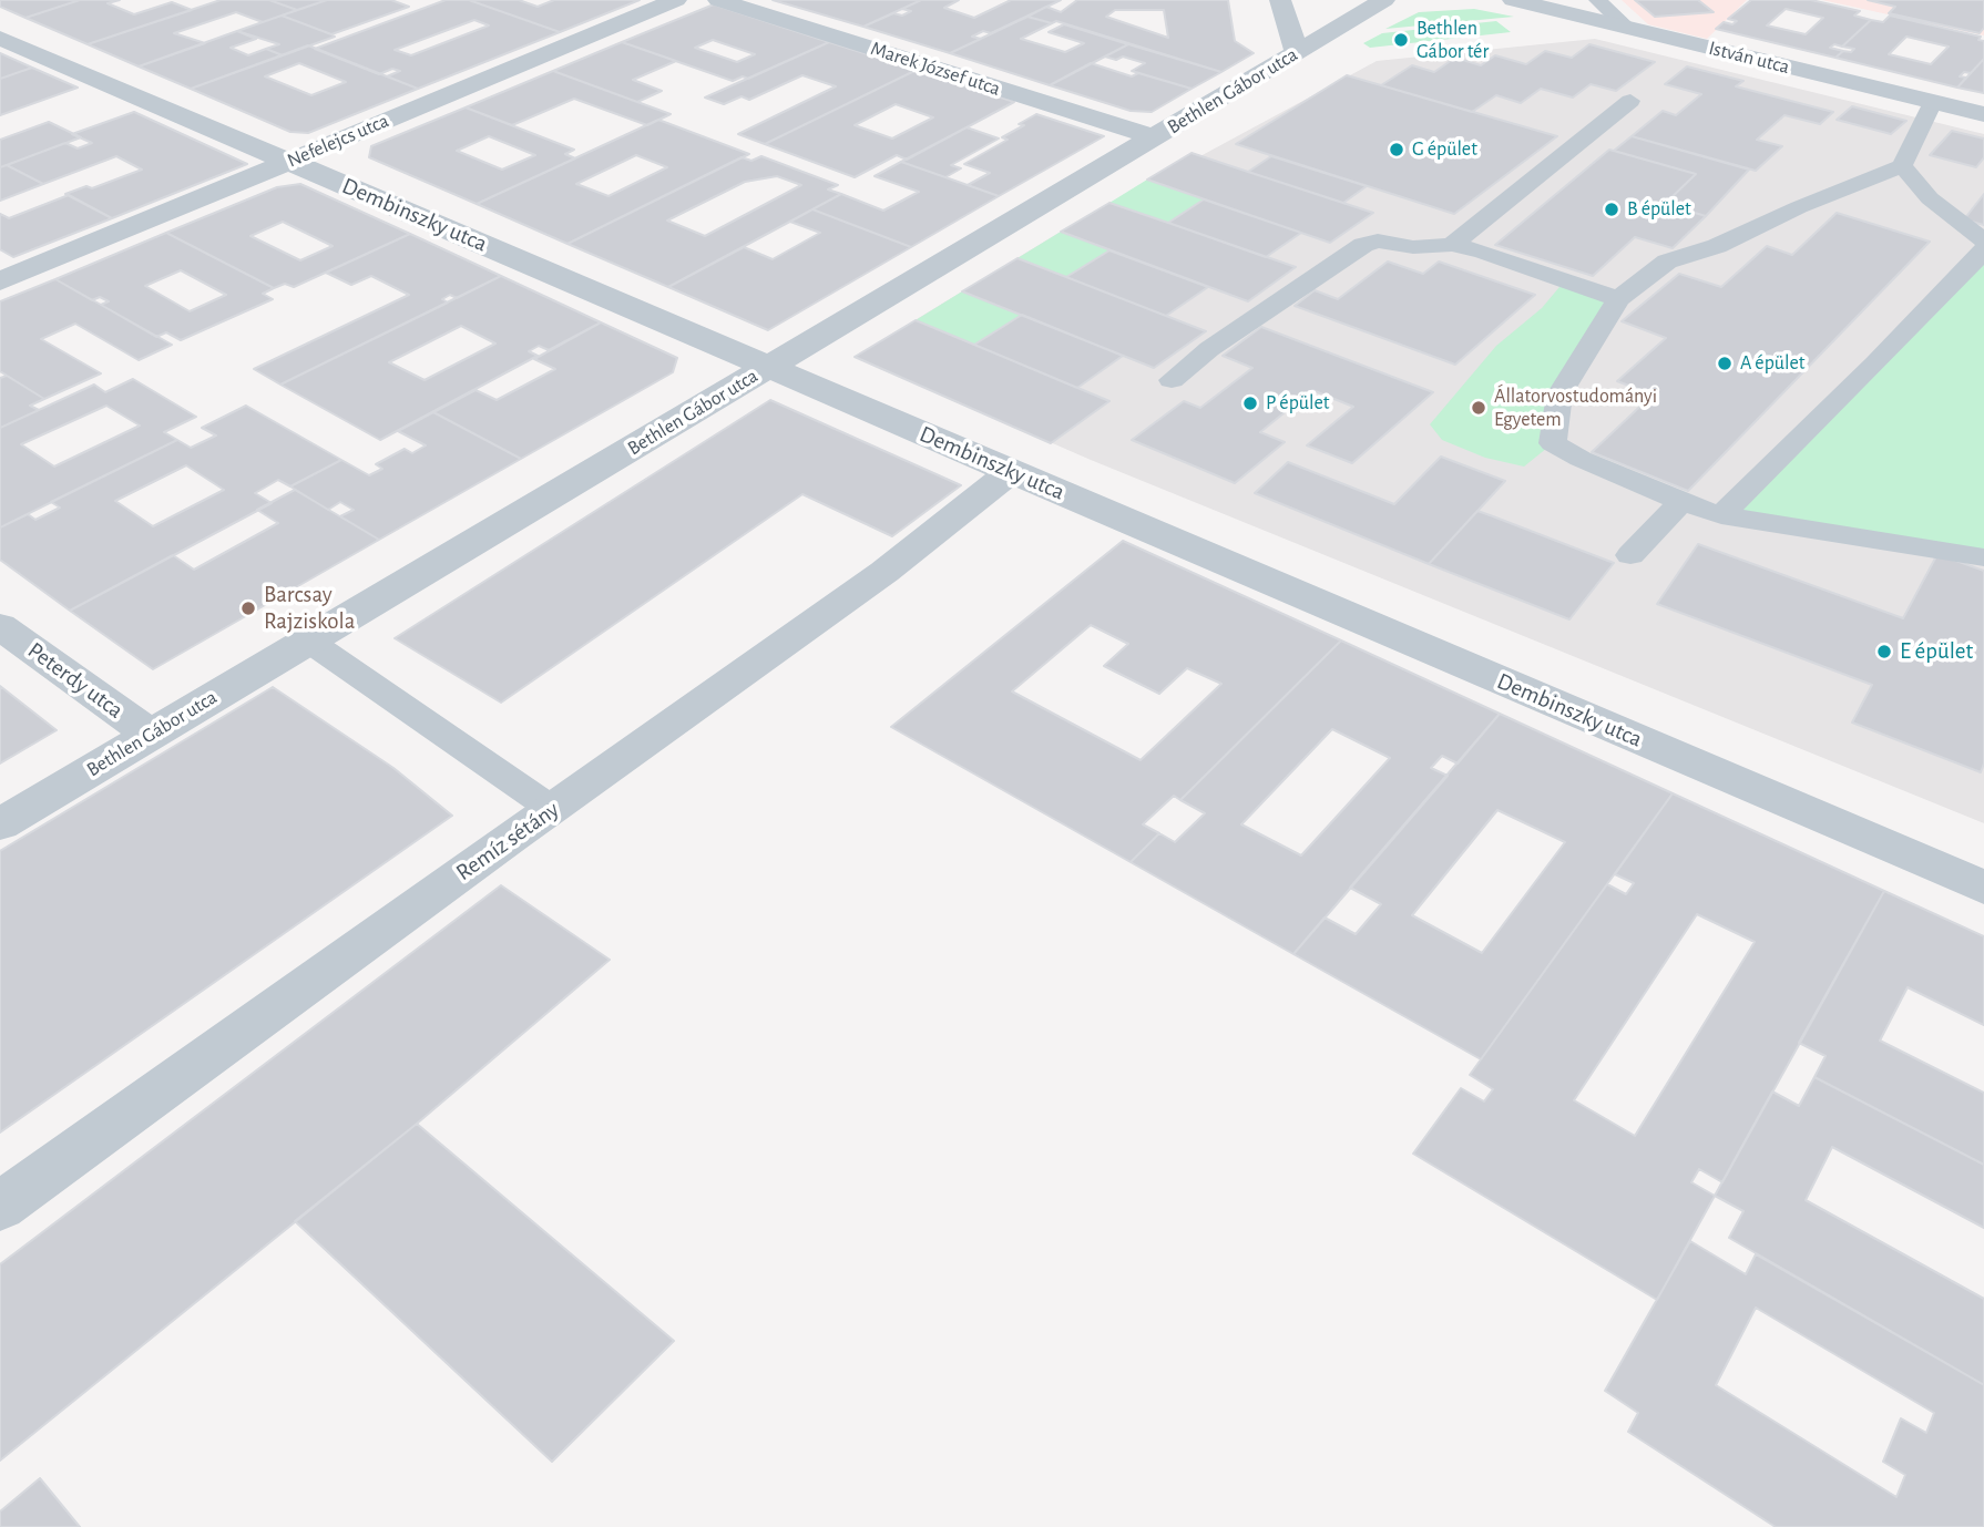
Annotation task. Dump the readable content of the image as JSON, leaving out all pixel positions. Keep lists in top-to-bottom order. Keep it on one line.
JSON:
{"streets":{"street":["István utca","Marek József utca","Bethlen Gábor utca","Nefelejcs utca","Dembinszky utca","Peterdy utca","Remíz sétány"]},"crossings":[["Marek József utca","Bethlen Gábor utca"],["Bethlen Gábor utca","Dembinszky utca"],["Bethlen Gábor utca","Peterdy utca"],["Nefelejcs utca","Dembinszky utca"],["Dembinszky utca","Remíz sétány"]],"places":["Bethlen Gábor tér","G épület","B épület","A épület","P épület","Állatorvostudományi Egyetem","Barcsay Rajziskola","E épület"]}
